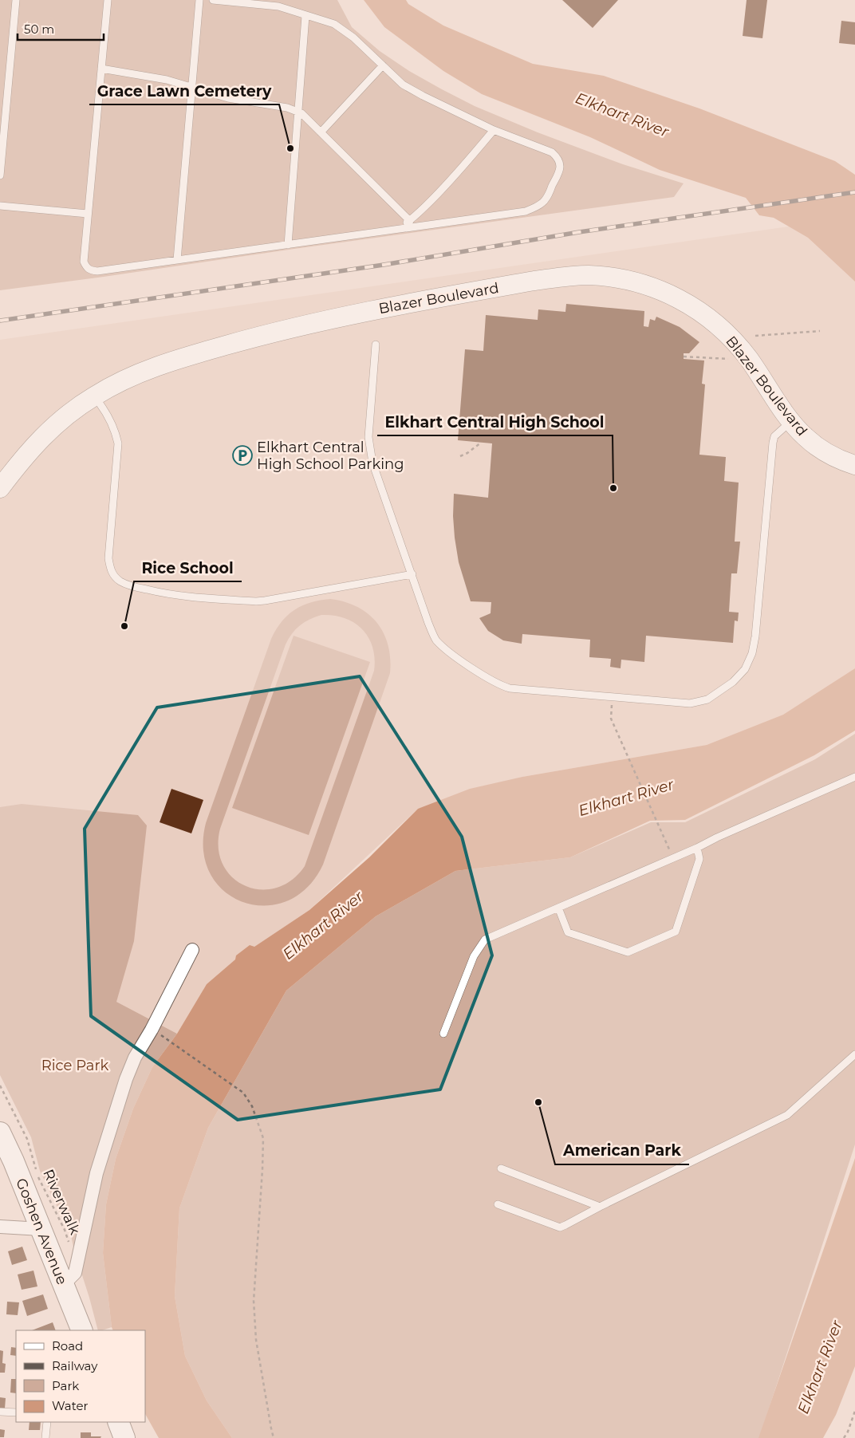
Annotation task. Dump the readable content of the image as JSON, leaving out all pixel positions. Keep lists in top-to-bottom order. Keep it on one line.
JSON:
{"streets":{"main road":["Blazer Boulevard","Goshen Avenue"],"path":["Riverwalk"]},"water":["Elkhart River"],"parks":["Rice Park"],"places":{"other":["Grace Lawn Cemetery","Elkhart Central High School","Rice School","American Park"],"parking":["Elkhart Central High School Parking"]},"legend":["Road","Railway","Park","Water"],"scale_bar":"50 m"}
